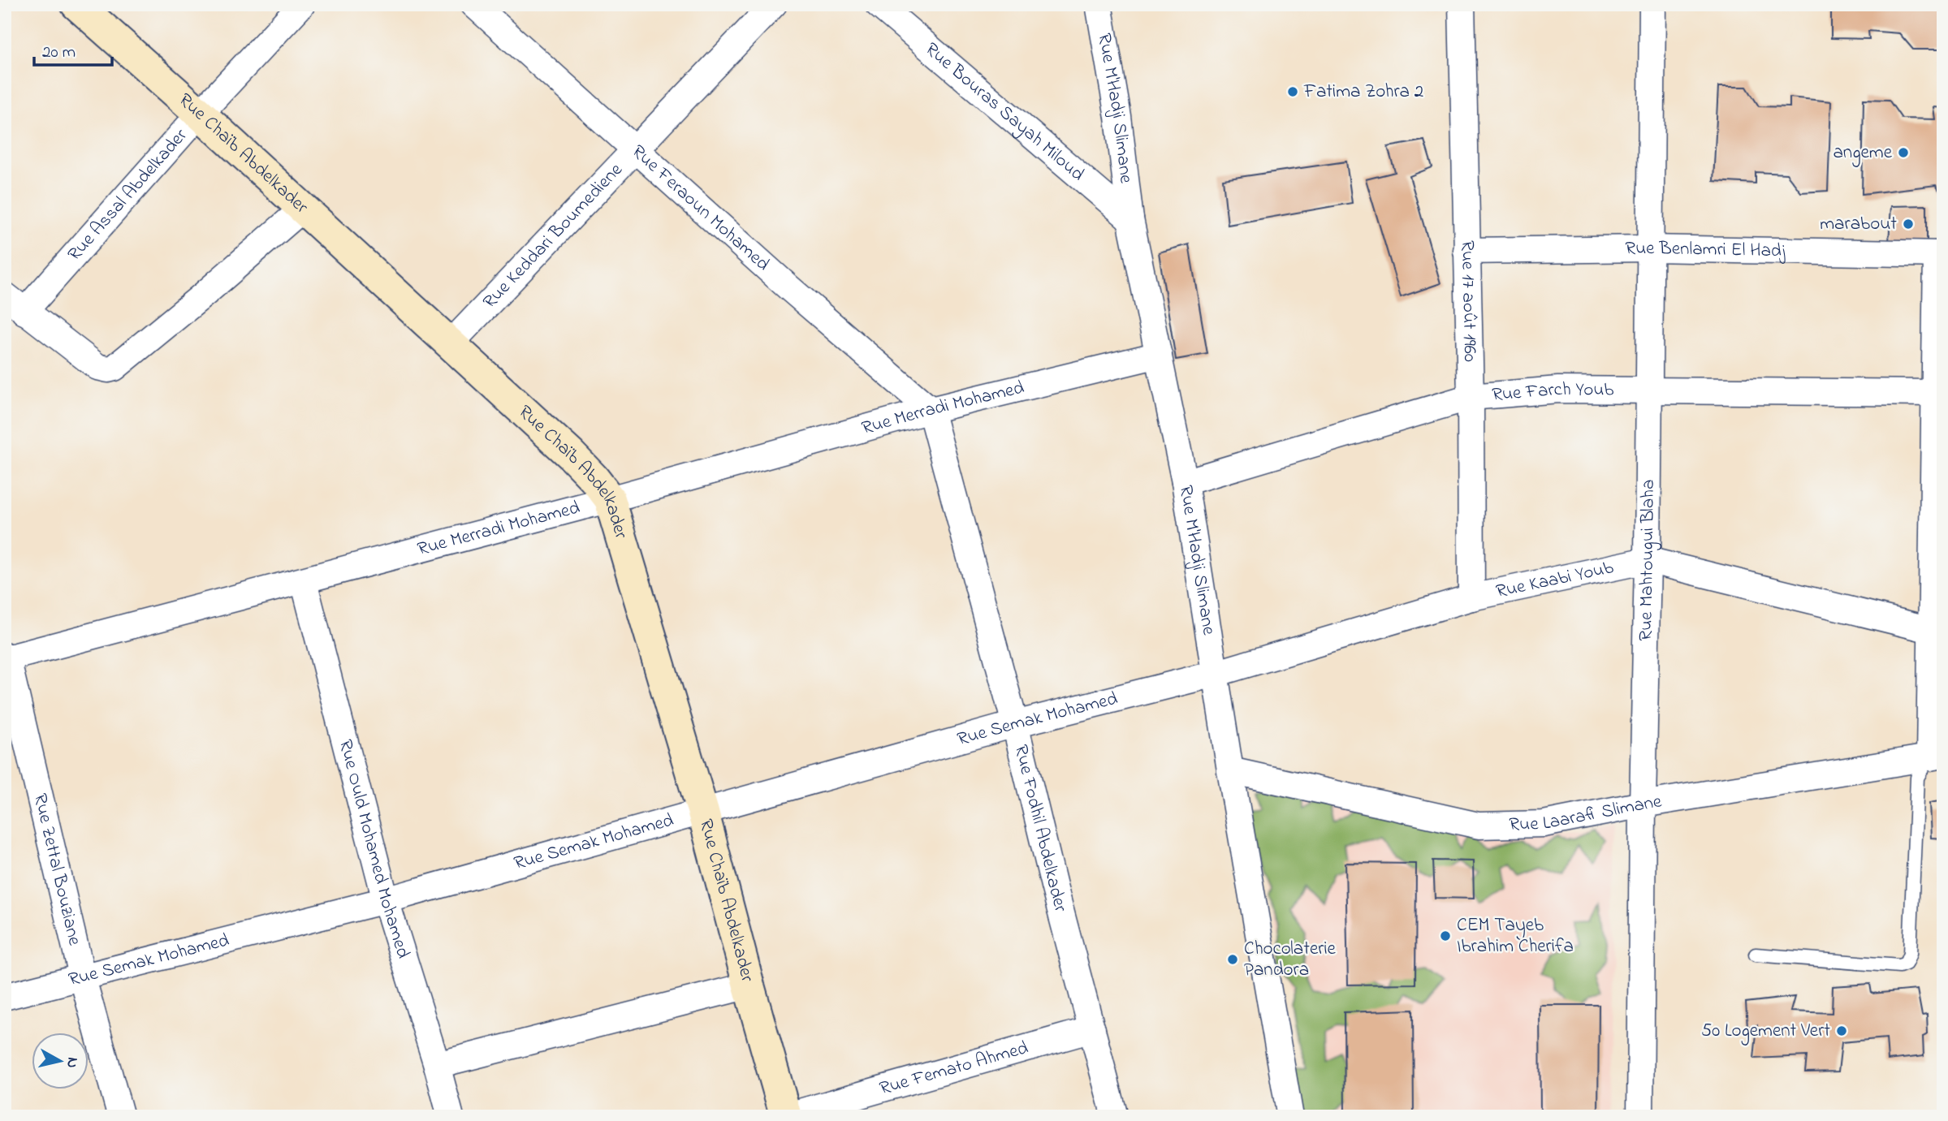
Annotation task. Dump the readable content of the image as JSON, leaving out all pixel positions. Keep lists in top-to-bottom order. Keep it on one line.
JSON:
{"streets":{"street":["Rue M'Hadji Slimane","Rue Bouras Sayah Miloud","Rue Chaïb Abdelkader","Rue Assal Abdelkader","Rue Feraoun Mohamed","Rue Keddari Boumediene","Rue Benlamri El Hadj","Rue 17 août 1960","Rue Farch Youb","Rue Merradi Mohamed","Rue Mahtougui Blaha","Rue Kaabi Youb","Rue Semak Mohamed","Rue Laarafi Slimane","Rue Fodhil Abdelkader","Rue Ould Mohamed Mohamed","Rue Zettal Bouziane","Rue Femato Ahmed"]},"crossings":[["Rue M'Hadji Slimane","Rue Bouras Sayah Miloud"],["Rue M'Hadji Slimane","Rue Farch Youb"],["Rue M'Hadji Slimane","Rue Merradi Mohamed"],["Rue M'Hadji Slimane","Rue Kaabi Youb"],["Rue M'Hadji Slimane","Rue Semak Mohamed"],["Rue M'Hadji Slimane","Rue Laarafi Slimane"],["Rue Chaïb Abdelkader","Rue Assal Abdelkader"],["Rue Chaïb Abdelkader","Rue Keddari Boumediene"],["Rue Chaïb Abdelkader","Rue Merradi Mohamed"],["Rue Chaïb Abdelkader","Rue Semak Mohamed"],["Rue Chaïb Abdelkader","Rue Femato Ahmed"],["Rue Feraoun Mohamed","Rue Keddari Boumediene"],["Rue Feraoun Mohamed","Rue Merradi Mohamed"],["Rue Feraoun Mohamed","Rue Fodhil Abdelkader"],["Rue Benlamri El Hadj","Rue 17 août 1960"],["Rue Benlamri El Hadj","Rue Mahtougui Blaha"],["Rue 17 août 1960","Rue Farch Youb"],["Rue 17 août 1960","Rue Kaabi Youb"],["Rue Farch Youb","Rue Mahtougui Blaha"],["Rue Merradi Mohamed","Rue Fodhil Abdelkader"],["Rue Merradi Mohamed","Rue Ould Mohamed Mohamed"],["Rue Merradi Mohamed","Rue Zettal Bouziane"],["Rue Mahtougui Blaha","Rue Kaabi Youb"],["Rue Mahtougui Blaha","Rue Laarafi Slimane"],["Rue Kaabi Youb","Rue Semak Mohamed"],["Rue Semak Mohamed","Rue Fodhil Abdelkader"],["Rue Semak Mohamed","Rue Ould Mohamed Mohamed"],["Rue Semak Mohamed","Rue Zettal Bouziane"],["Rue Fodhil Abdelkader","Rue Femato Ahmed"]],"places":["Fatima Zohra 2","angeme","marabout","CEM Tayeb Ibrahim Cherifa","Chocolaterie Pandora","50 Logement Vert"],"scale_bar":"20 m","north":"right"}
